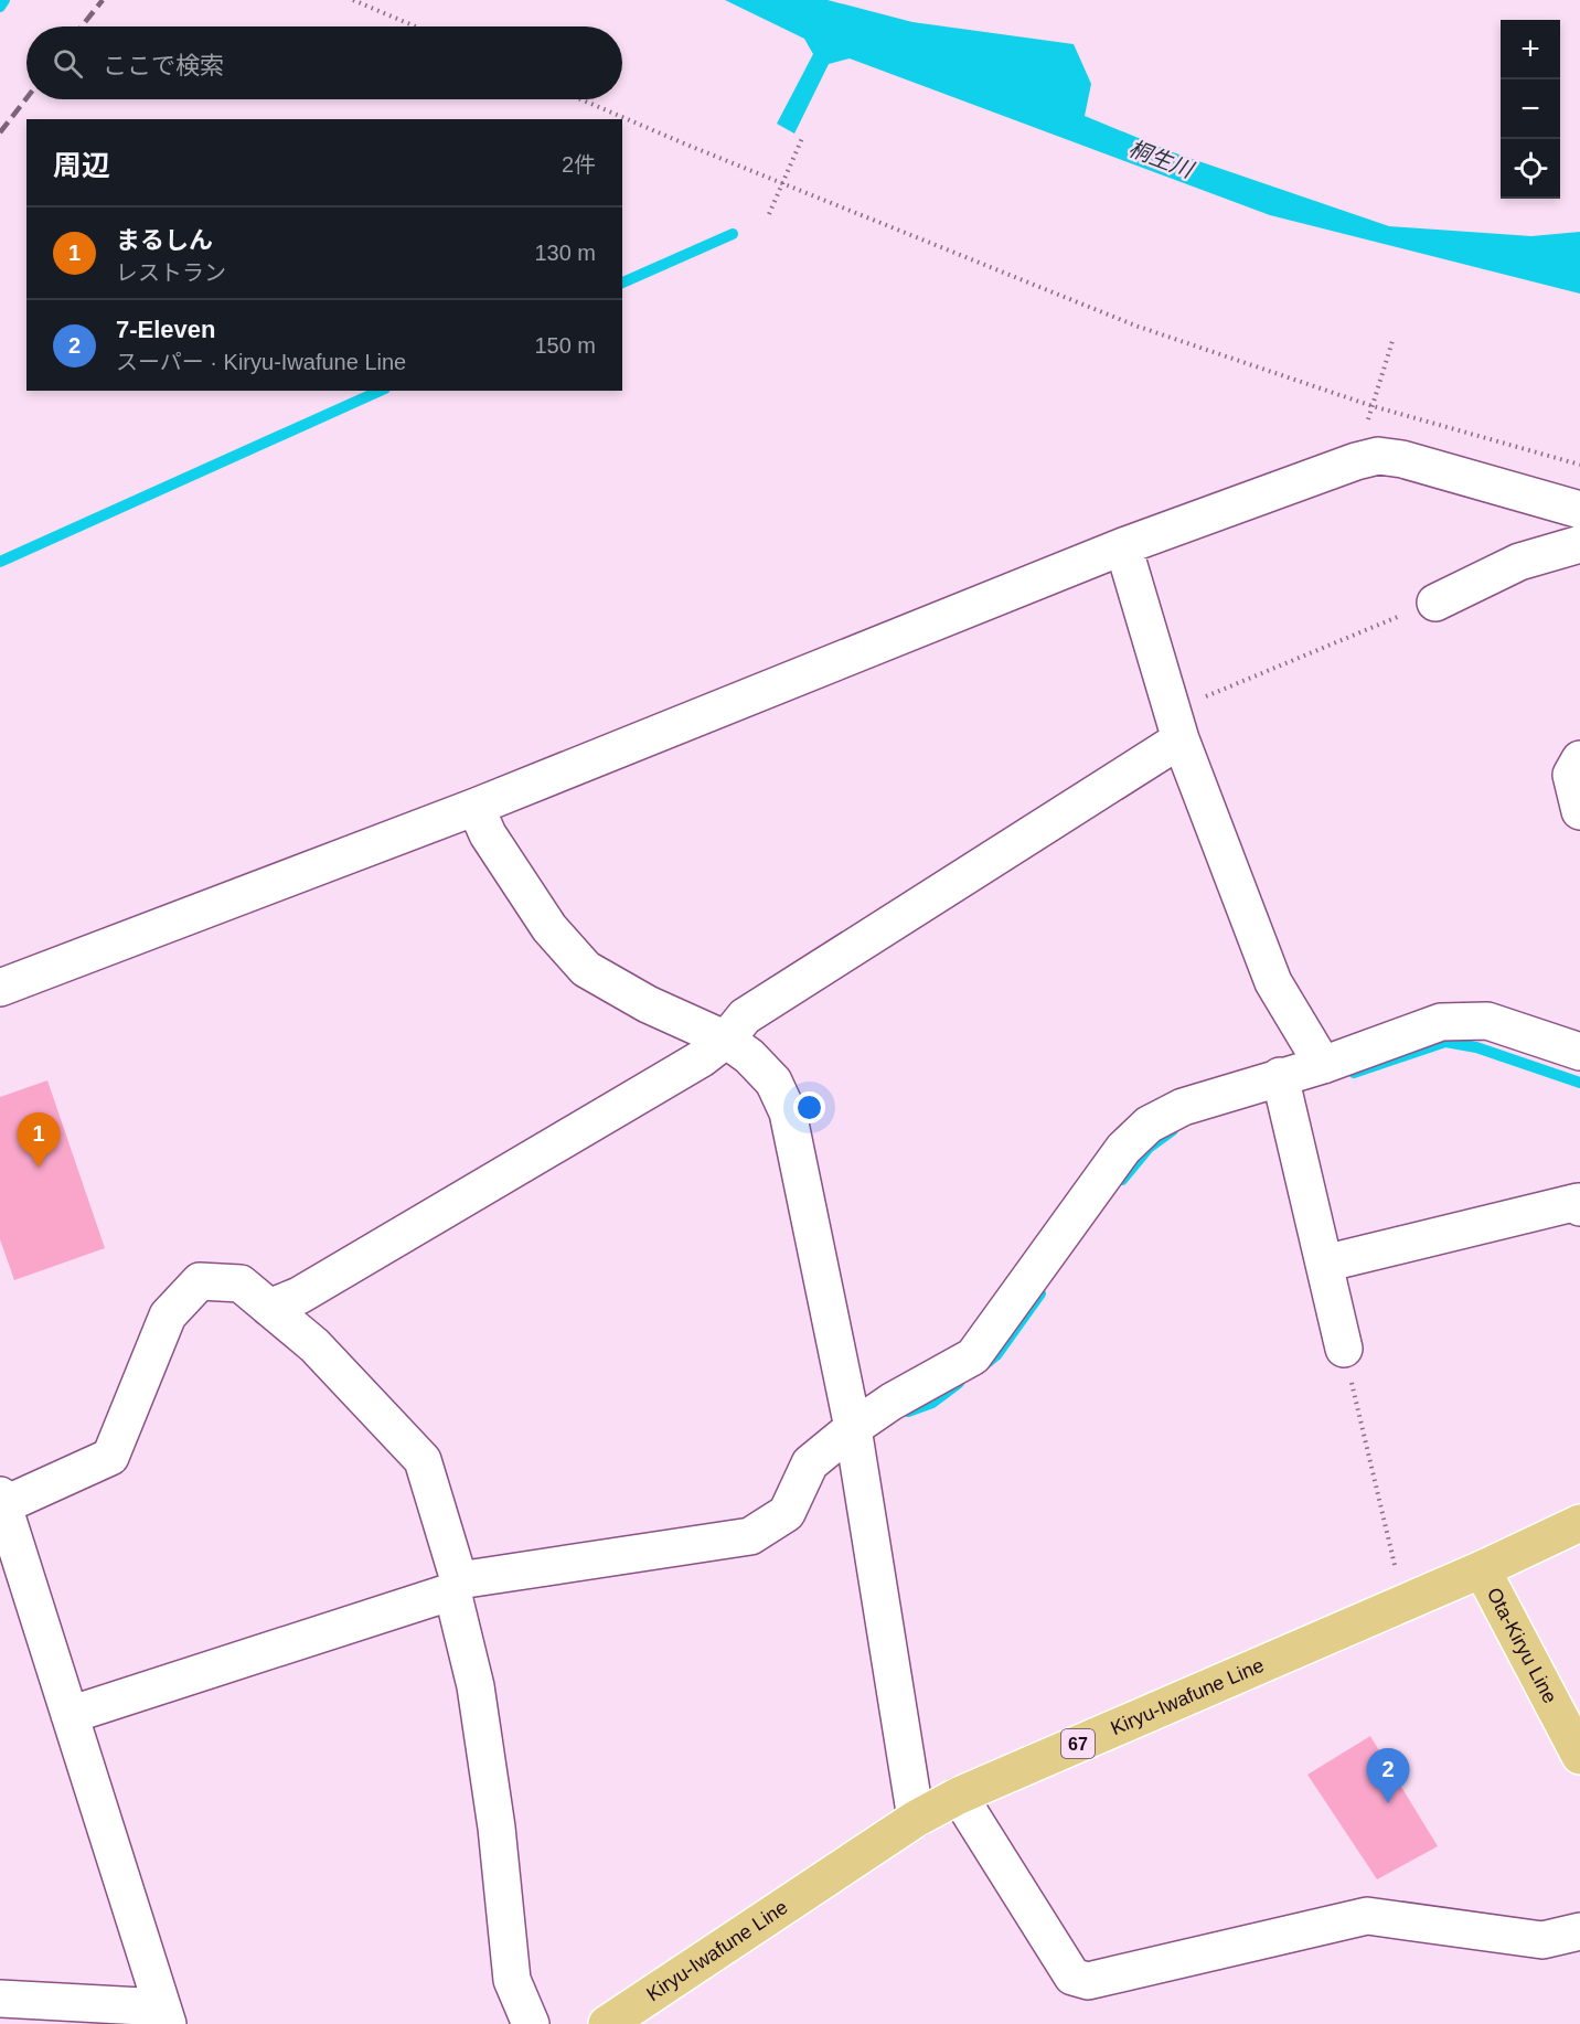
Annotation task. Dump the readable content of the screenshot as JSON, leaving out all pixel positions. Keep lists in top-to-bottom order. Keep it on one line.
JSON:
{"streets":{"main road":["Ota-Kiryu Line","Kiryu-Iwafune Line","67"]},"crossings":[["Ota-Kiryu Line","Kiryu-Iwafune Line"]],"water":["桐生川"],"page":{"map_buttons":["+","−"],"search":"ここで検索","heading":["周辺","2件"],"list":[{"mark":"1","name":"まるしん","note":"レストラン","value":"130 m"},{"mark":"2","name":"7-Eleven","note":"スーパー · Kiryu-Iwafune Line","value":"150 m"}],"pins":["1","2"]}}
